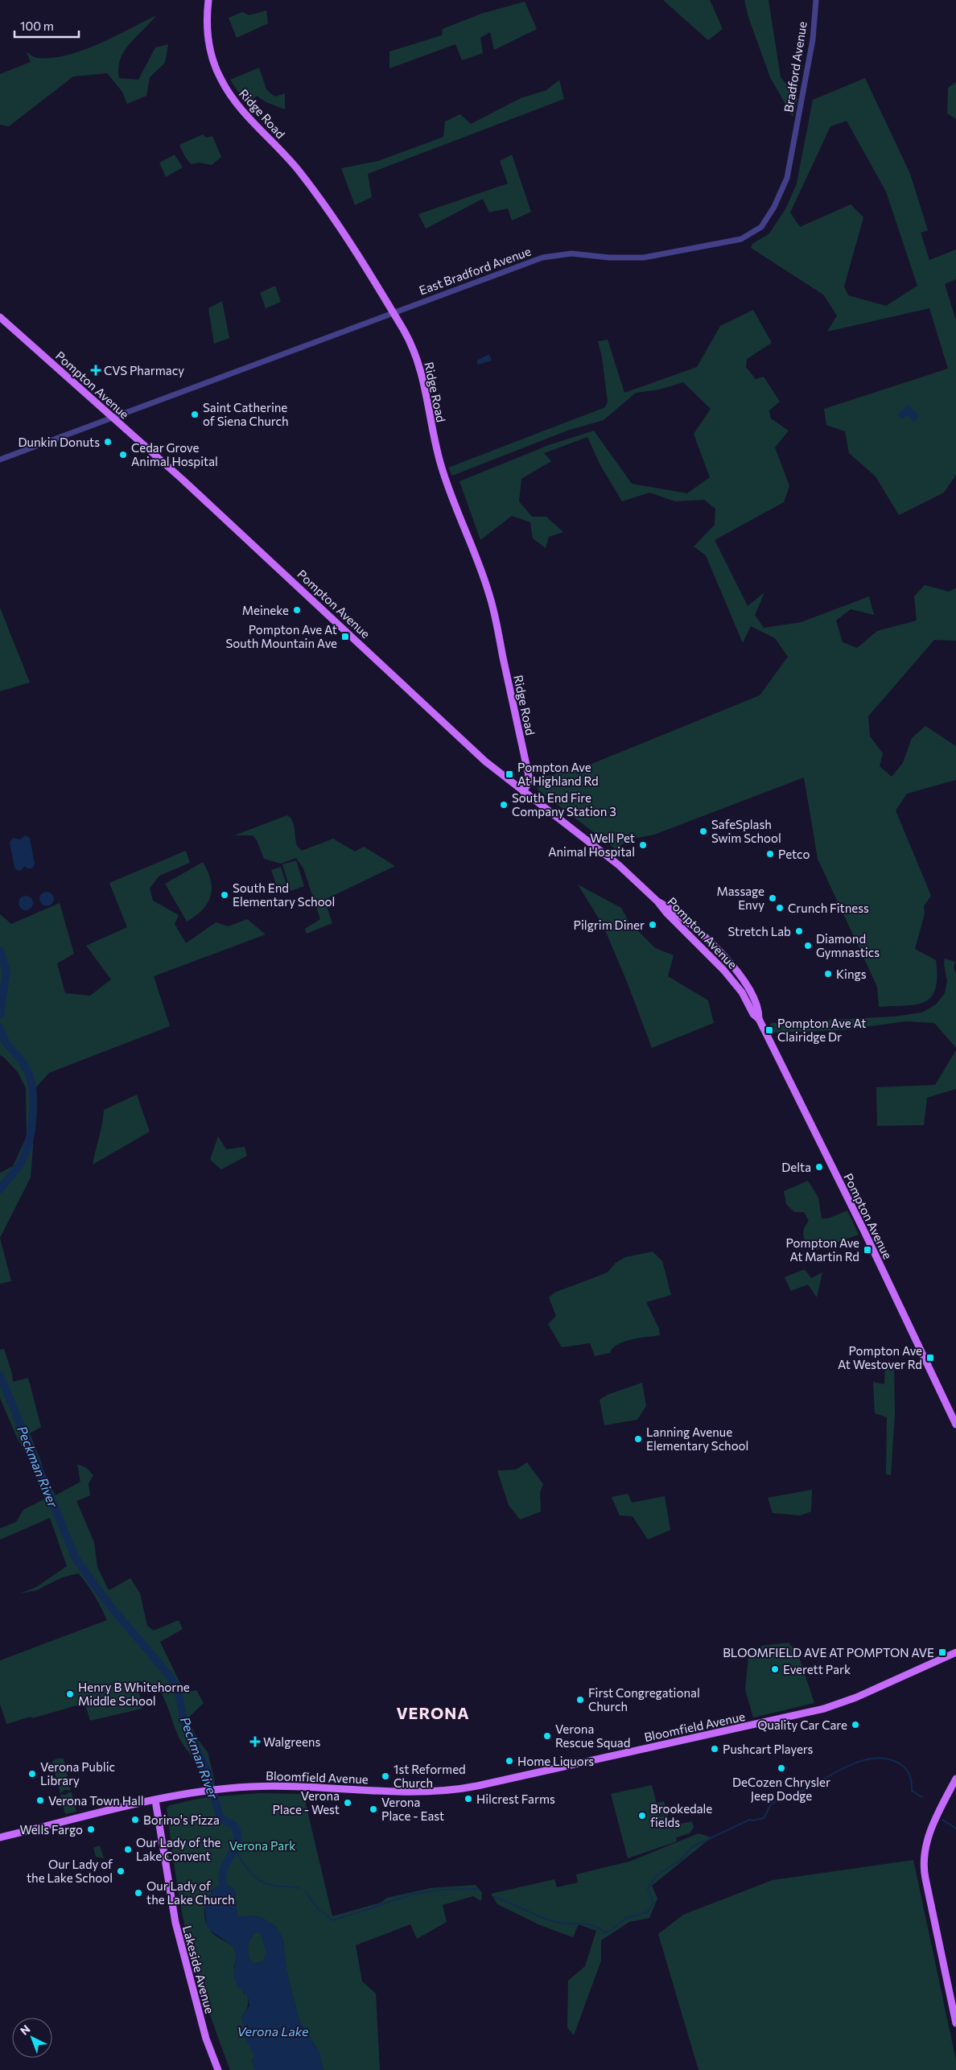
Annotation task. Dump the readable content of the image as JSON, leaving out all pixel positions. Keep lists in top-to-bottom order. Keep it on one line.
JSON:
{"streets":{"main road":["Ridge Road","Pompton Avenue","Bloomfield Avenue","Lakeside Avenue"],"street":["Bradford Avenue","East Bradford Avenue"]},"crossings":[["Bradford Avenue","East Bradford Avenue"],["Ridge Road","East Bradford Avenue"],["Ridge Road","Pompton Avenue"],["East Bradford Avenue","Pompton Avenue"],["Bloomfield Avenue","Lakeside Avenue"]],"districts":["VERONA"],"water":["Peckman River","Verona Lake"],"parks":["Verona Park"],"places":{"health":["CVS Pharmacy","Walgreens"],"other":["Saint Catherine of Siena Church","Dunkin Donuts","Cedar Grove Animal Hospital","Meineke","South End Fire Company Station 3","SafeSplash Swim School","Well Pet Animal Hospital","Petco","South End Elementary School","Massage Envy","Crunch Fitness","Pilgrim Diner","Stretch Lab","Diamond Gymnastics","Kings","Delta","Lanning Avenue Elementary School","Everett Park","Henry B Whitehorne Middle School","First Congregational Church","Quality Car Care","Verona Rescue Squad","Pushcart Players","Home Liquors","DeCozen Chrysler Jeep Dodge","Verona Public Library","1st Reformed Church","Hilcrest Farms","Verona Town Hall","Verona Place - West","Verona Place - East","Brookedale fields","Borino's Pizza","Wells Fargo","Our Lady of the Lake Convent","Our Lady of the Lake School","Our Lady of the Lake Church"],"transit":["Pompton Ave At South Mountain Ave","Pompton Ave At Highland Rd","Pompton Ave At Clairidge Dr","Pompton Ave At Martin Rd","Pompton Ave At Westover Rd","BLOOMFIELD AVE AT POMPTON AVE"]},"scale_bar":"100 m","north":"top left"}
